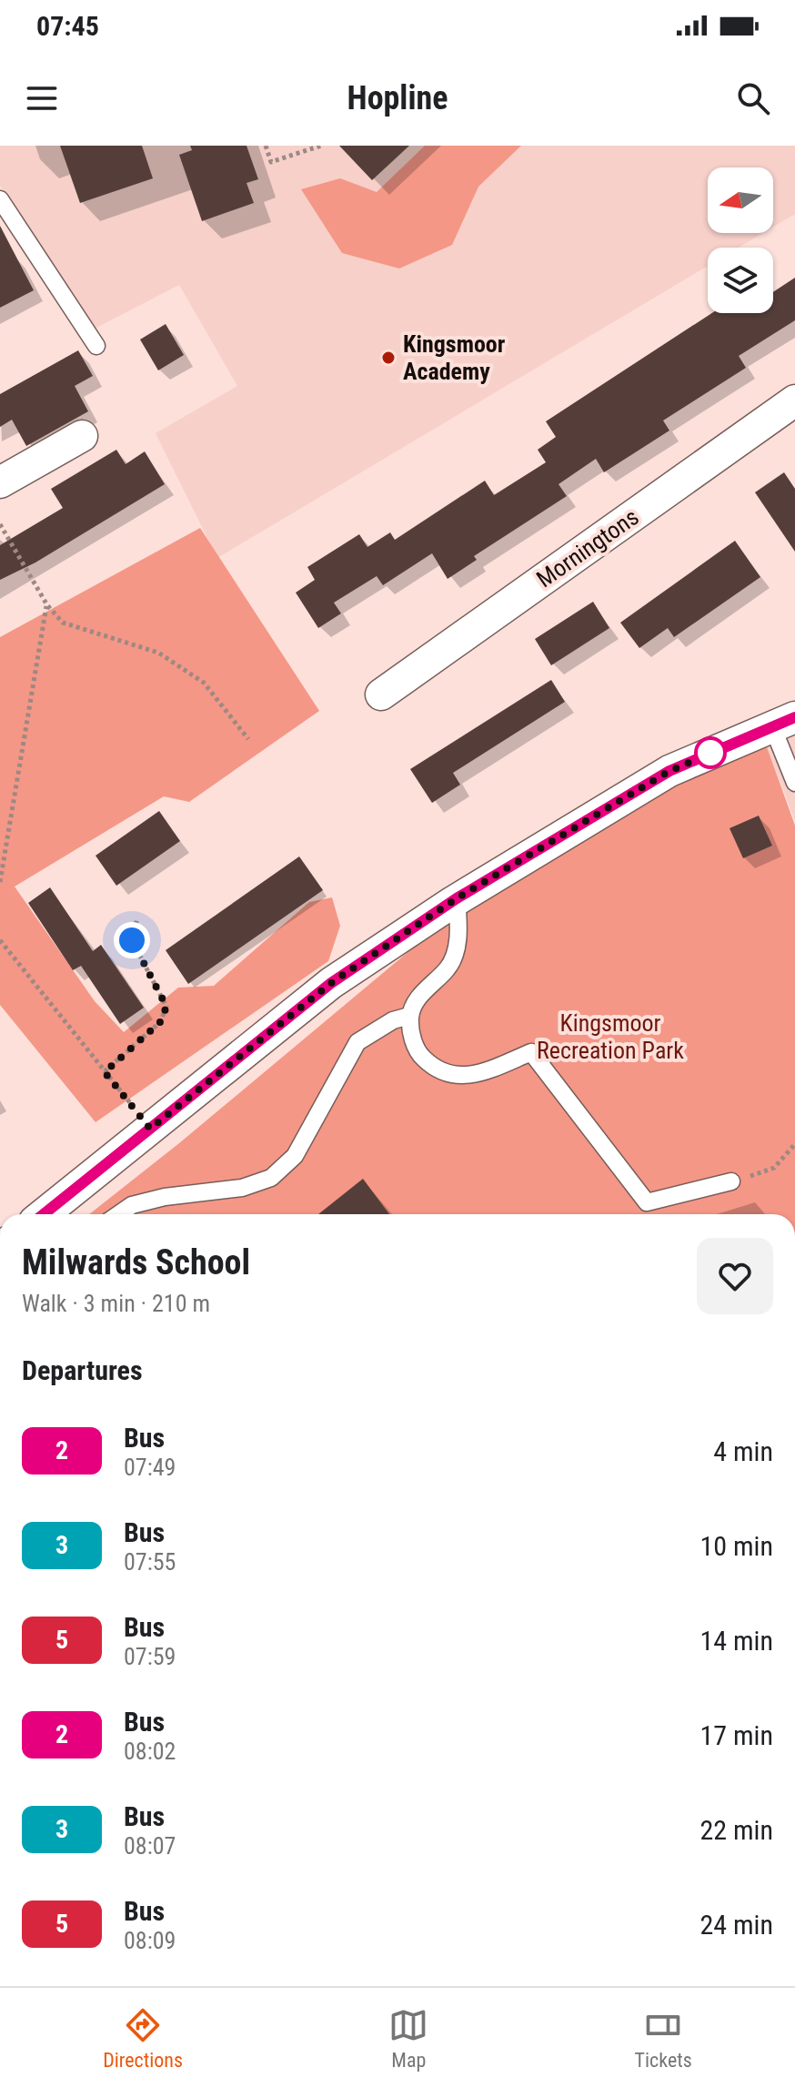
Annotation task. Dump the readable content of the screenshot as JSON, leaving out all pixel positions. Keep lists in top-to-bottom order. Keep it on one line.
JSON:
{"streets":{"street":["Morningtons"]},"parks":["Kingsmoor Recreation Park"],"places":["Kingsmoor Academy"],"lines":["bus line 2"],"north":"left","page":{"status":"07:45","header":"Hopline","heading":[["Milwards School","Walk · 3 min · 210 m"],"Departures"],"list":[{"mark":"2","name":"Bus","note":"07:49","value":"4 min"},{"mark":"3","name":"Bus","note":"07:55","value":"10 min"},{"mark":"5","name":"Bus","note":"07:59","value":"14 min"},{"mark":"2","name":"Bus","note":"08:02","value":"17 min"},{"mark":"3","name":"Bus","note":"08:07","value":"22 min"},{"mark":"5","name":"Bus","note":"08:09","value":"24 min"}],"tabs":["Directions","Map","Tickets"]}}
